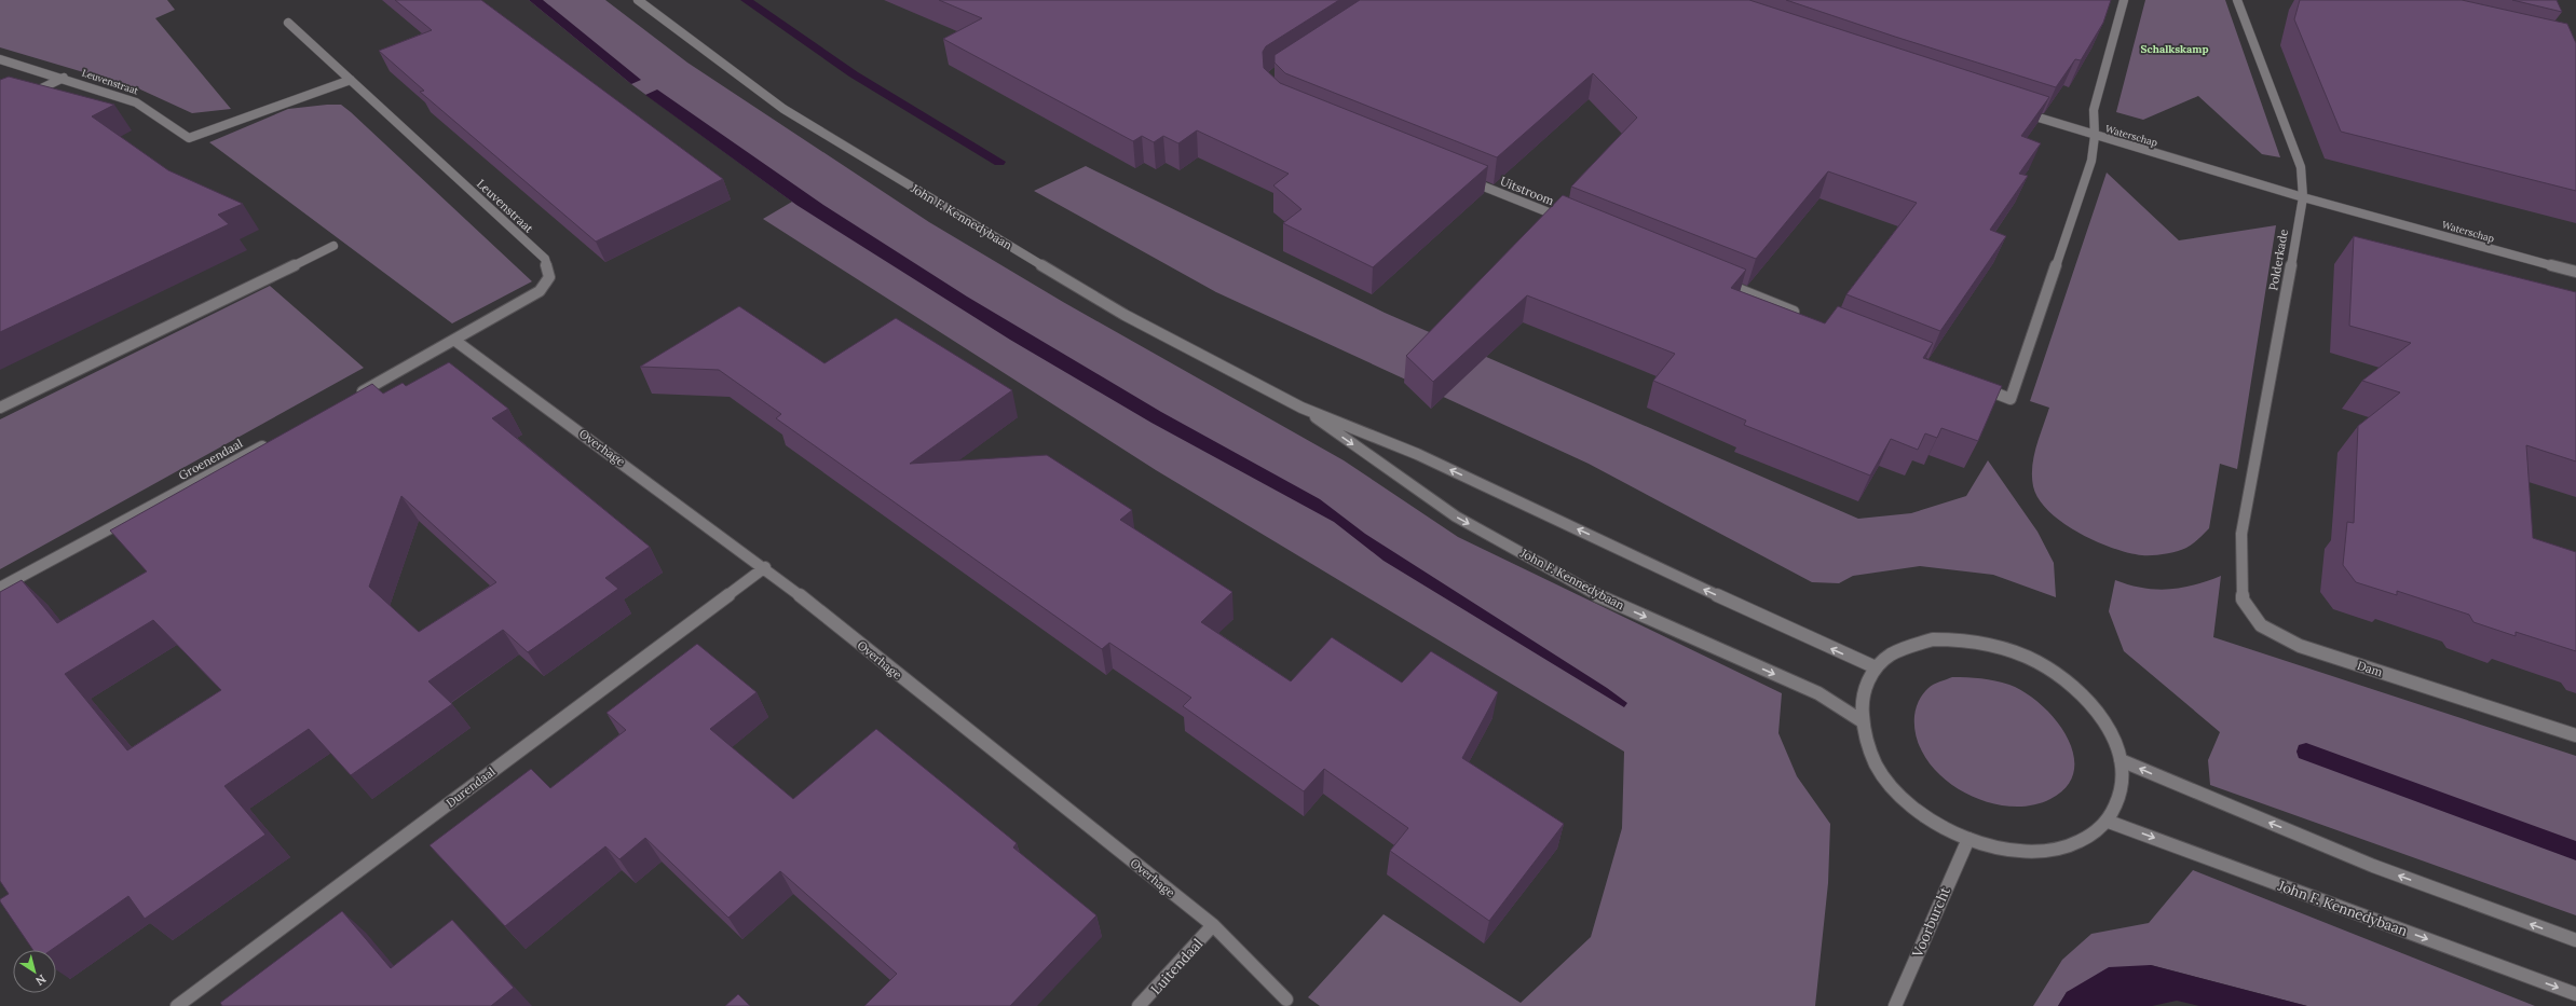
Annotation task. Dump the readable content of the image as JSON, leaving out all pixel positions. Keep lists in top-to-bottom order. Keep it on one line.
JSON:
{"streets":{"street":["Leuvenstraat","Waterschap","Uitstroom","John F. Kennedybaan","Polderkade","Overhage","Groenendaal","Dam","Durendaal","Voorburcht","Luitendaal"]},"crossings":[["Leuvenstraat","Overhage"],["Waterschap","Polderkade"],["Polderkade","Dam"],["Overhage","Durendaal"],["Overhage","Luitendaal"]],"districts":["Schalkskamp"],"north":"bottom right"}
